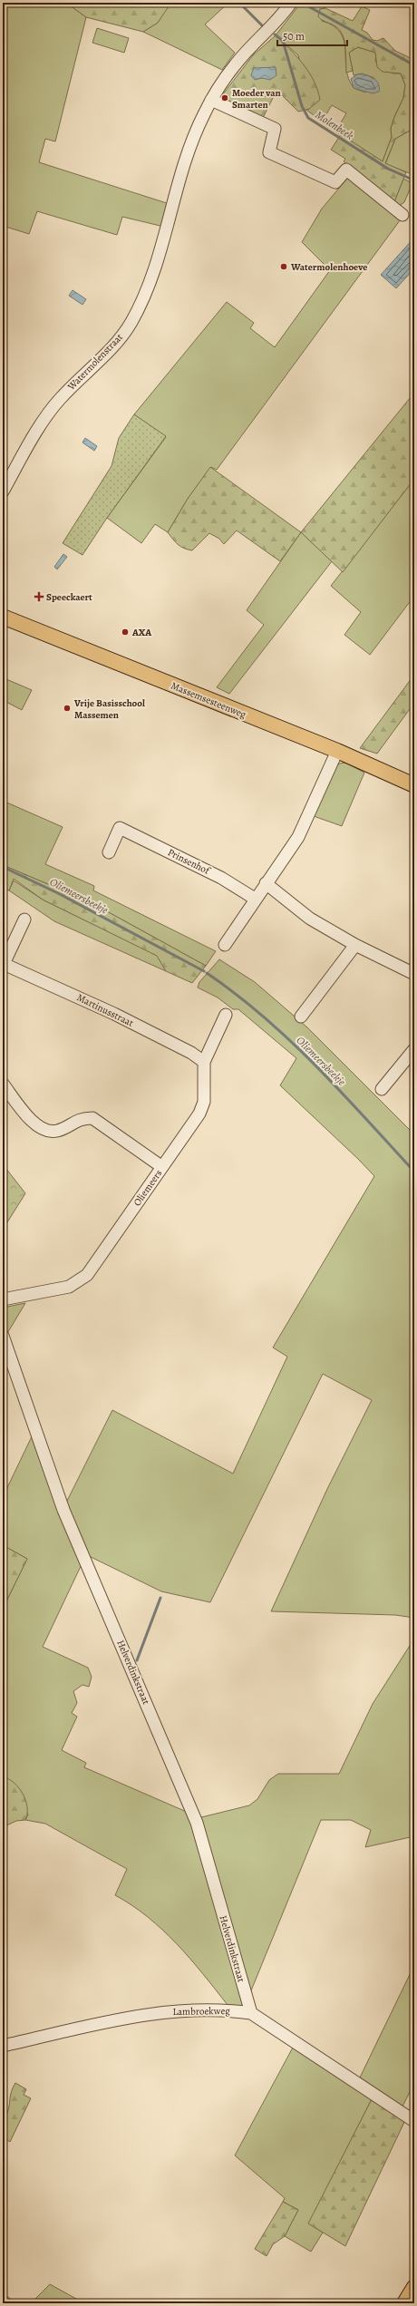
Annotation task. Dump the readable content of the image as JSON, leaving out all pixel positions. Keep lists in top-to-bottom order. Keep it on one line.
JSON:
{"streets":{"main road":["Massemsesteenweg"],"street":["Watermolenstraat","Prinsenhof","Martinusstraat","Oliemeers","Helverdinkstraat","Lambroekweg"]},"crossings":[["Martinusstraat","Oliemeers"],["Helverdinkstraat","Lambroekweg"]],"water":["Molenbeek","Oliemeersbeekje"],"places":{"other":["Moeder van Smarten","Watermolenhoeve","AXA","Vrije Basisschool Massemen"],"health":["Speeckaert"]},"scale_bar":"50 m"}
